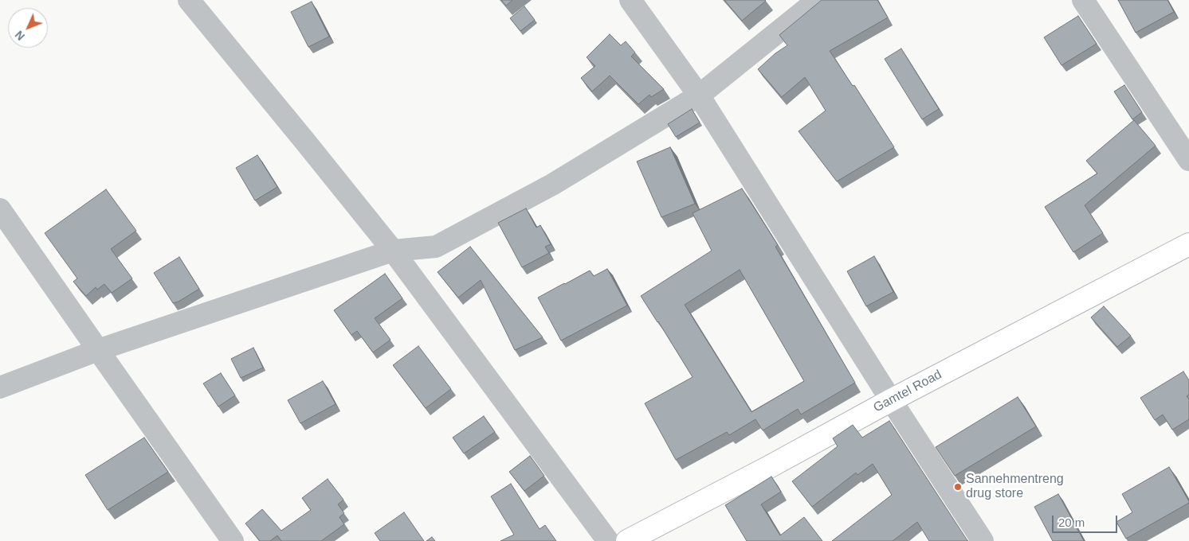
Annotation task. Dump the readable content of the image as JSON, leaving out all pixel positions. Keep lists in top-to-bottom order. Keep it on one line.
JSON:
{"streets":{"street":["Gamtel Road"]},"places":["Sannehmentreng drug store"],"scale_bar":"20 m","north":"bottom left"}
